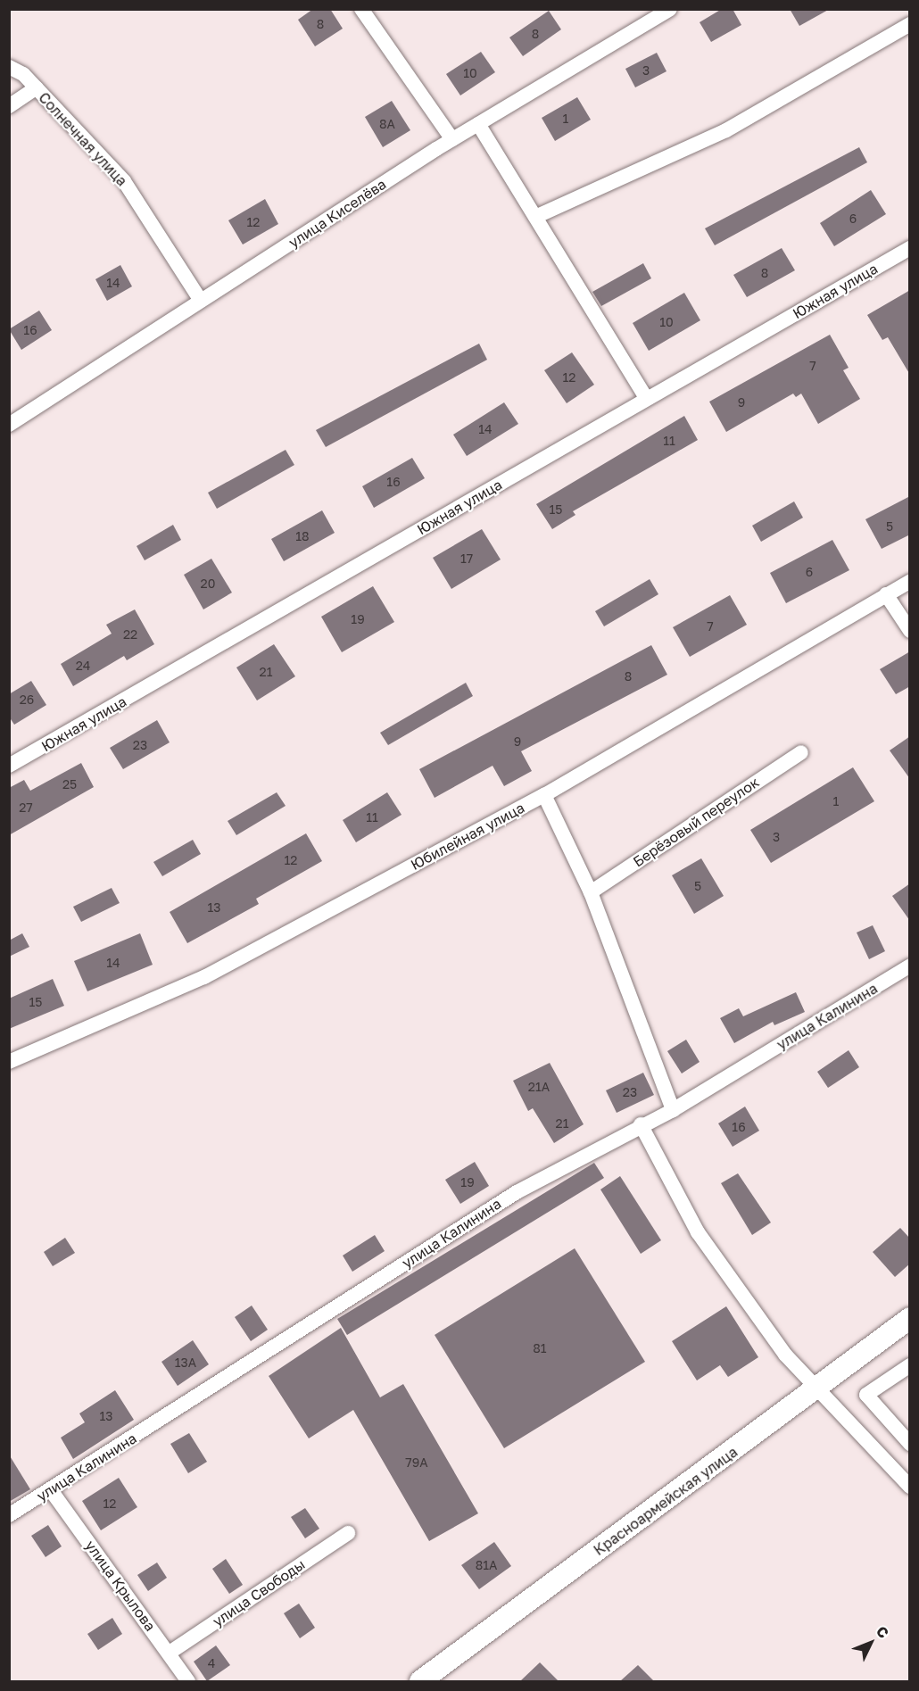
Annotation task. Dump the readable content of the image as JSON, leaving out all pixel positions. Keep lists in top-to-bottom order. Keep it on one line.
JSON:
{"streets":{"street":["Солнечная улица","улица Киселёва","Южная улица","Берёзовый переулок","Юбилейная улица","улица Калинина","Красноармейская улица","улица Крылова","улица Свободы"]},"crossings":[["Солнечная улица","улица Киселёва"],["улица Калинина","улица Крылова"],["улица Крылова","улица Свободы"]],"house_numbers":["8","8","3","10","1","8А","6","12","8","14","10","16","7","12","9","14","11","16","15","5","18","17","6","20","19","7","22","24","21","8","26","9","23","25","1","27","11","3","12","5","13","14","15","21А","23","21","16","19","81","13А","13","79А","12","81А","4"],"north":"top right"}
